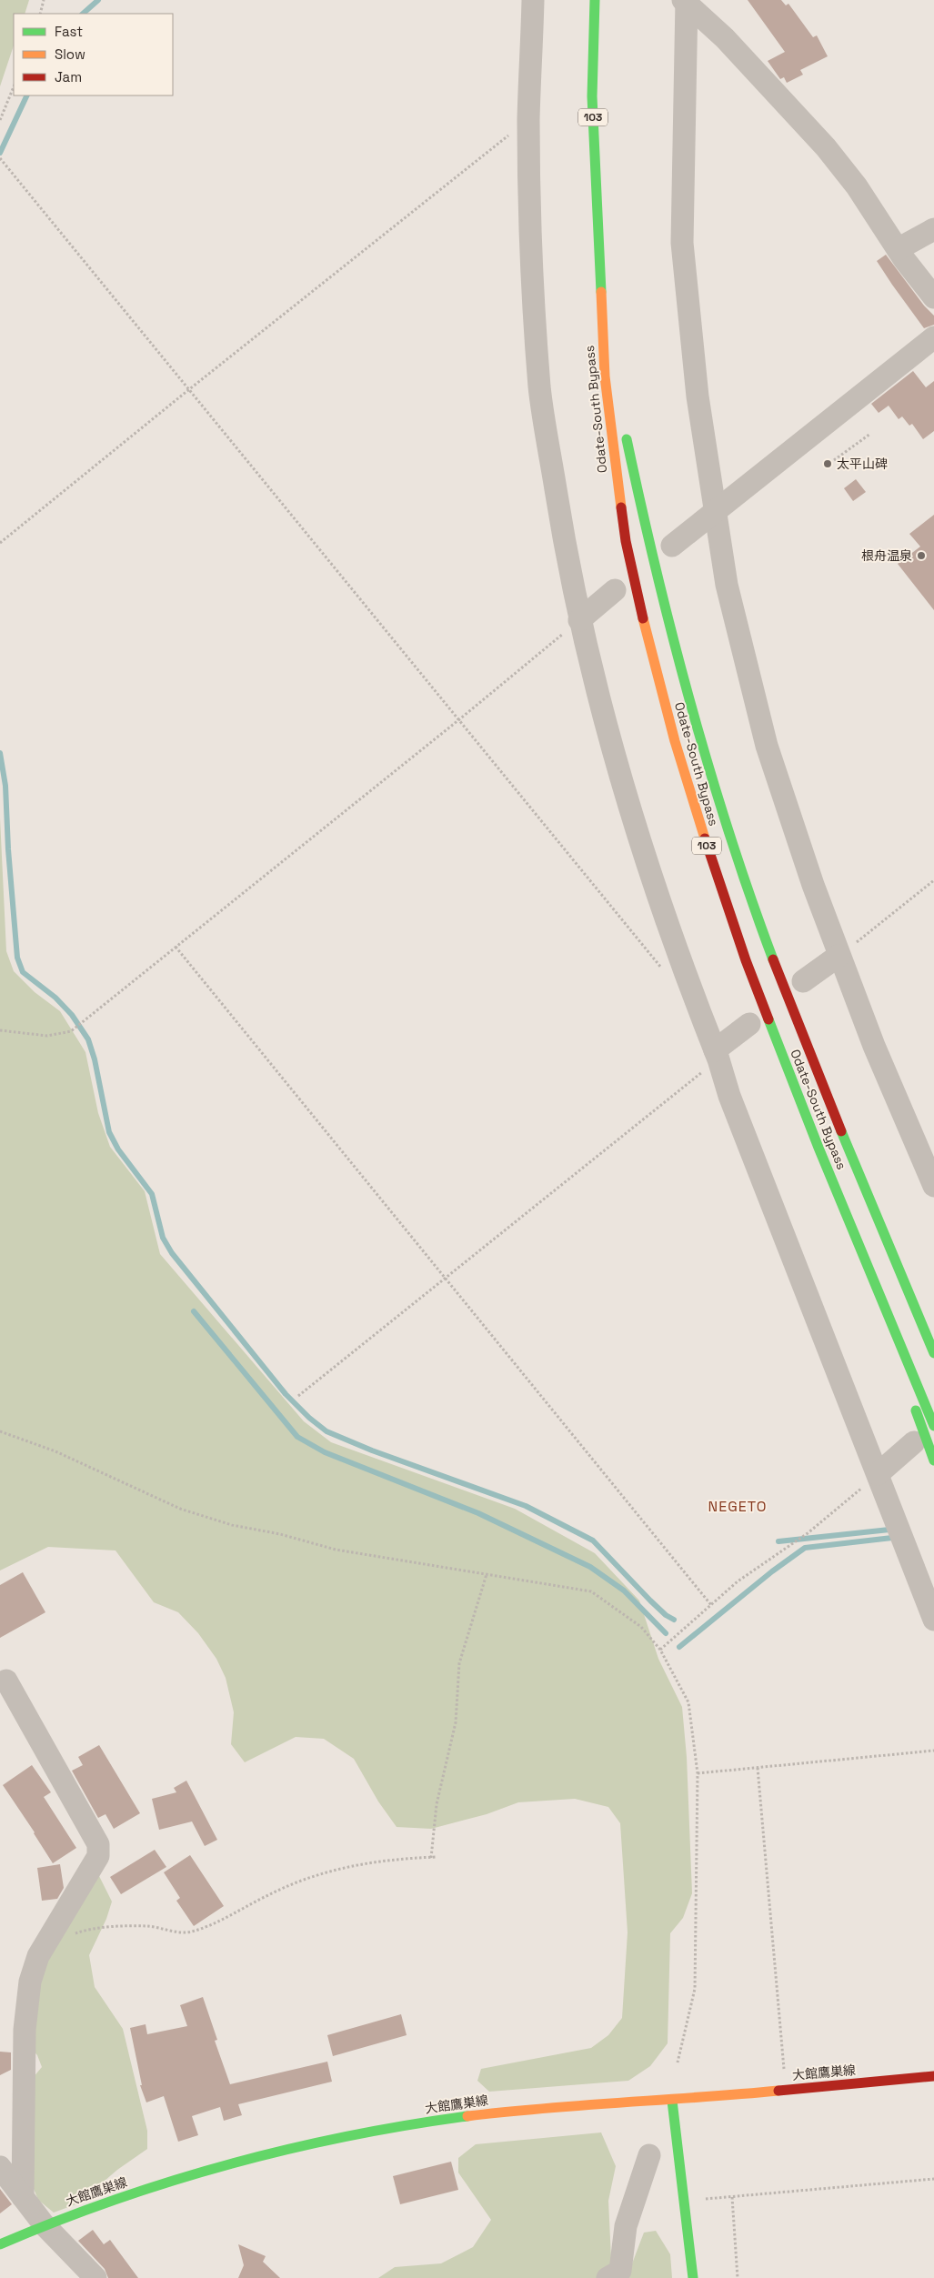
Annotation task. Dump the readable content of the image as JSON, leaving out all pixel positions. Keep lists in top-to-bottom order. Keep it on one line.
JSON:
{"streets":{"main road":["103","Odate-South Bypass","大館鷹巣線"]},"districts":["NEGETO"],"places":["太平山碑","根舟温泉"],"legend":["Fast","Slow","Jam"]}
